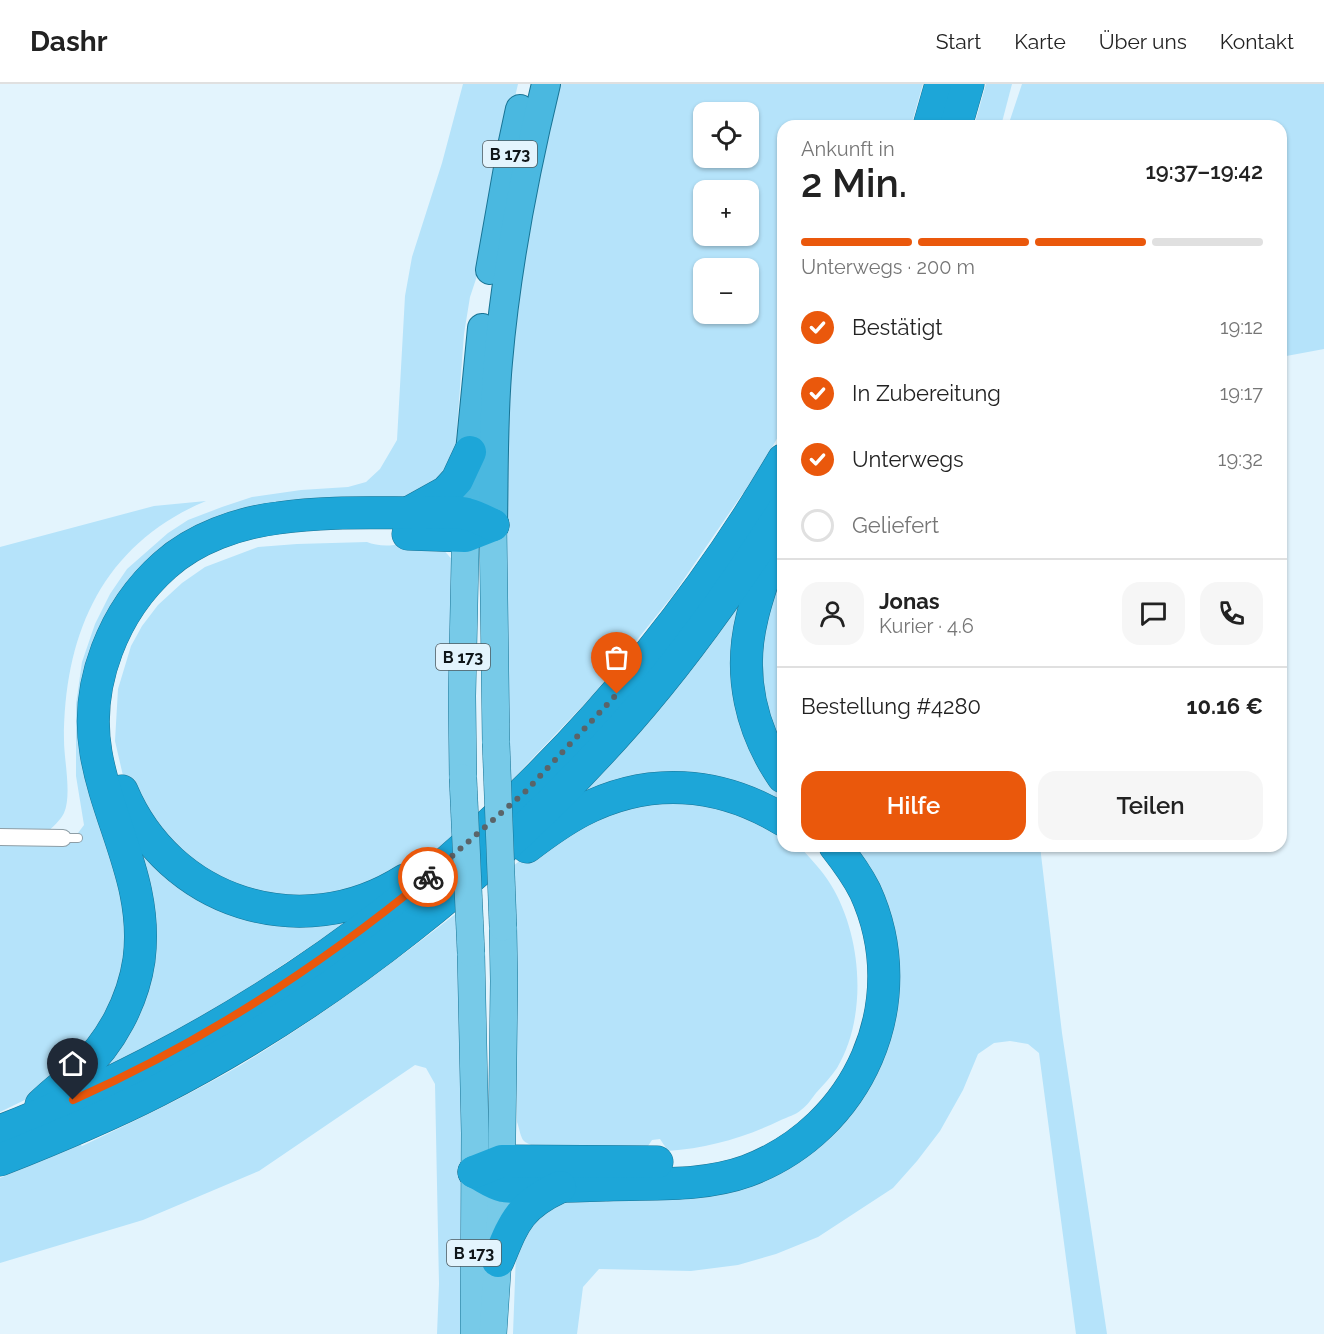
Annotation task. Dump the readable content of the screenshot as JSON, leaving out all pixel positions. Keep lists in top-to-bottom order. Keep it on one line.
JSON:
{"streets":{"highway":["B 173"]},"page":{"header":"Dashr","nav":["Start","Karte","Über uns","Kontakt"],"map_buttons":["+","−"],"heading":["2 Min.","Ankunft in","19:37–19:42"],"panel":["Jonas","Kurier · 4.6","Bestellung #4280","10.16 €"],"bar":"Unterwegs · 200 m","list":[["Bestätigt","19:12"],["In Zubereitung","19:17"],["Unterwegs","19:32"],"Geliefert"],"buttons":["Hilfe","Teilen"]}}
